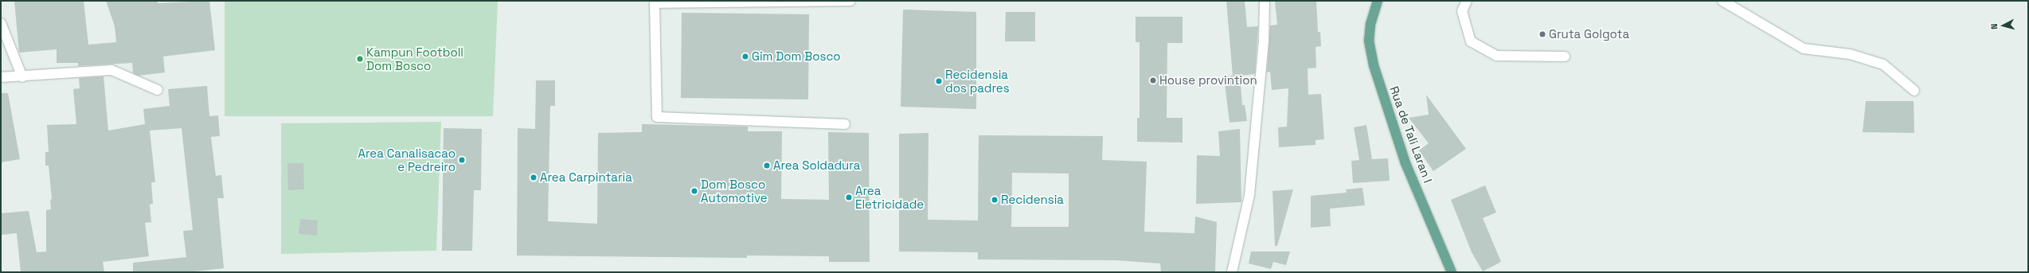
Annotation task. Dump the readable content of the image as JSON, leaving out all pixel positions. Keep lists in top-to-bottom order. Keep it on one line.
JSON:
{"streets":{"main road":["Rua de Tali Laran I"]},"places":["Gruta Golgota","Gim Dom Bosco","Kampun Footboll Dom Bosco","House provintion","Recidensia dos padres","Area Canalisacao e Pedreiro","Area Soldadura","Area Carpintaria","Dom Bosco Automotive","Area Eletricidade","Recidensia"],"north":"left"}
